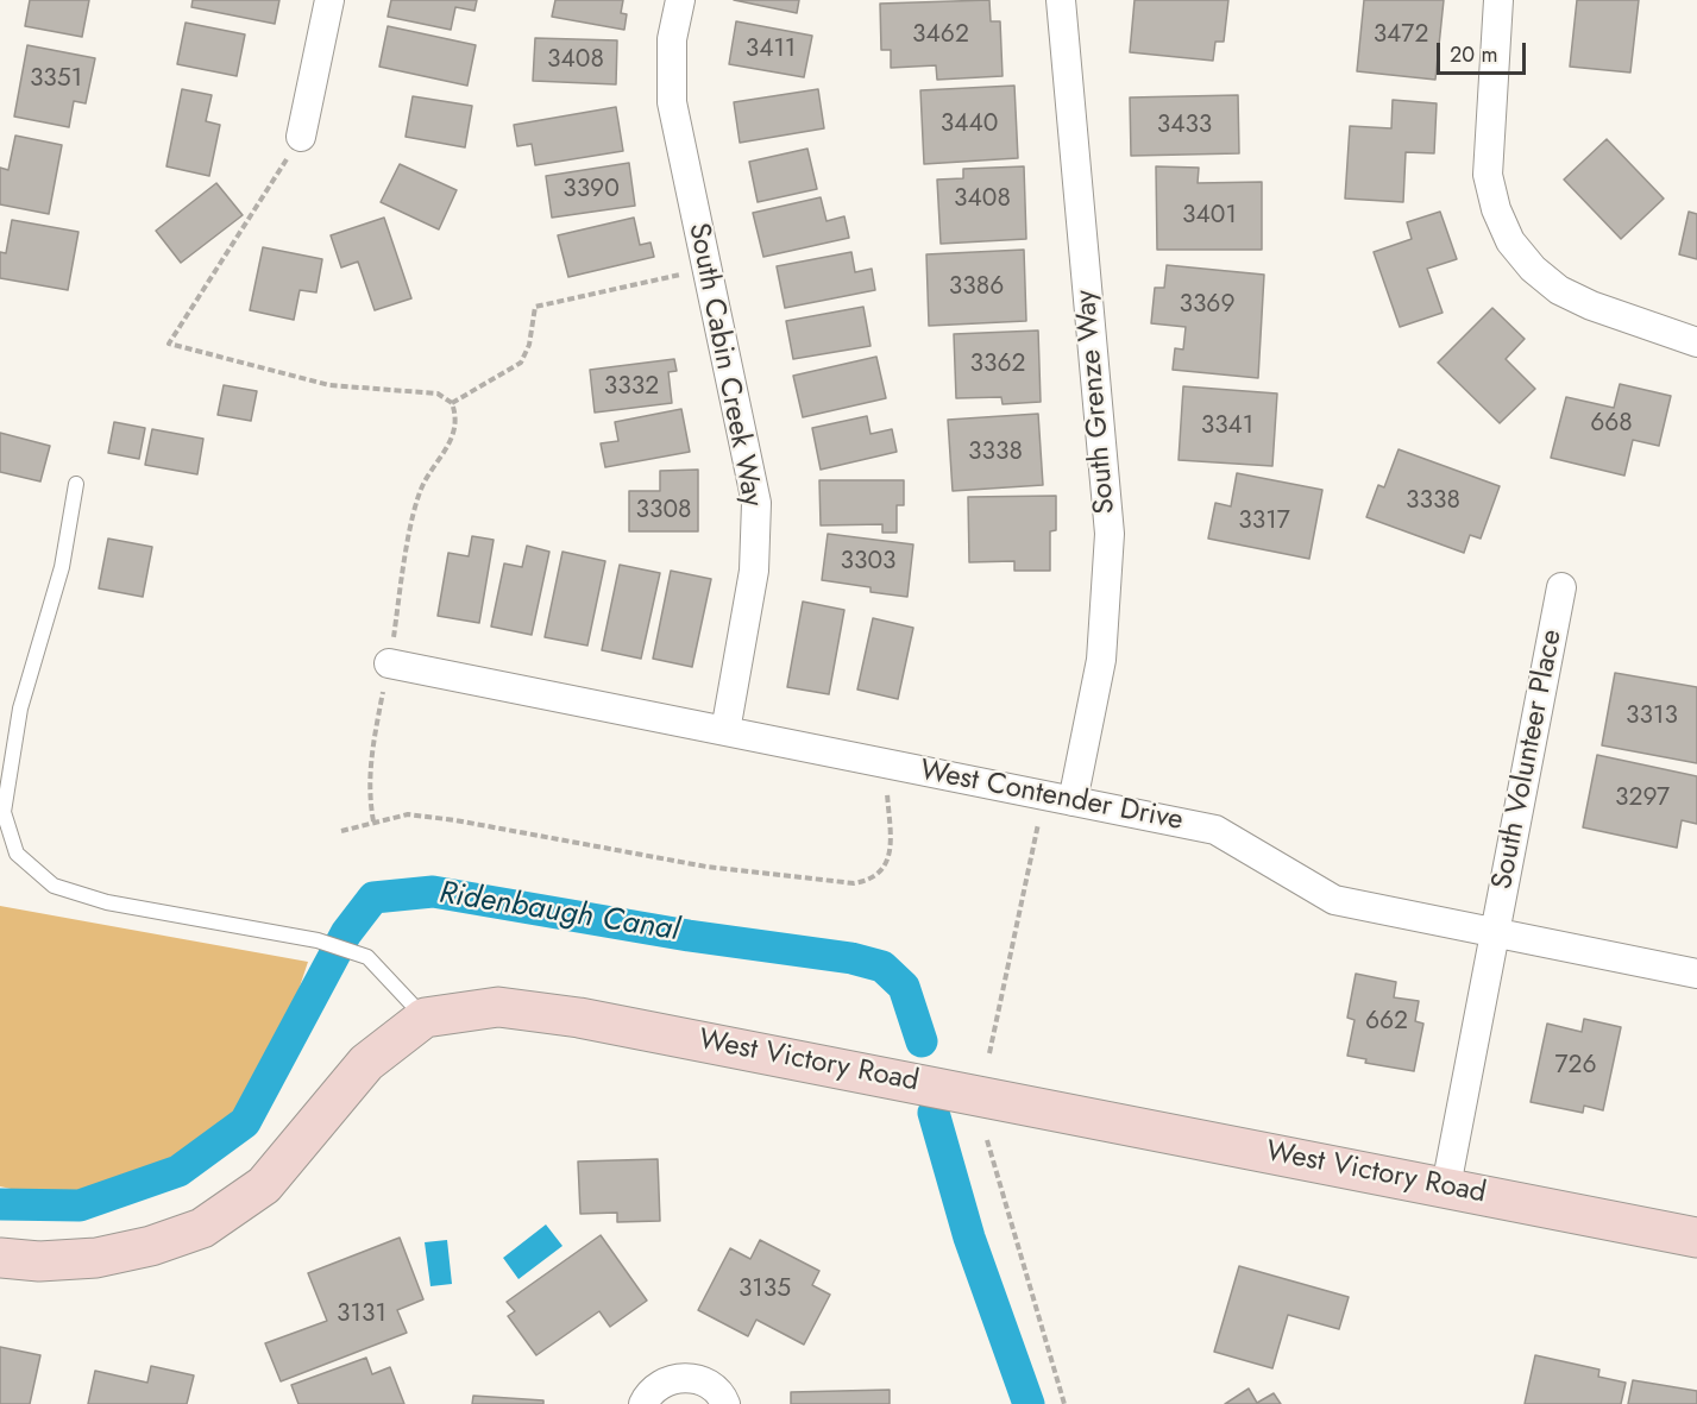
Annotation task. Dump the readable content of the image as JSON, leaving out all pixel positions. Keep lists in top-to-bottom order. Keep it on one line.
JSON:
{"streets":{"main road":["West Victory Road"],"street":["South Cabin Creek Way","South Grenze Way","South Volunteer Place","West Contender Drive"]},"crossings":[["South Cabin Creek Way","West Contender Drive"],["South Grenze Way","West Contender Drive"],["South Volunteer Place","West Contender Drive"],["South Volunteer Place","West Victory Road"]],"water":["Ridenbaugh Canal"],"house_numbers":["3462","3472","3411","3408","3351","3440","3433","3390","3408","3401","3386","3369","3362","3332","668","3341","3338","3338","3308","3317","3303","3313","3297","662","726","3135","3131"],"scale_bar":"20 m"}
